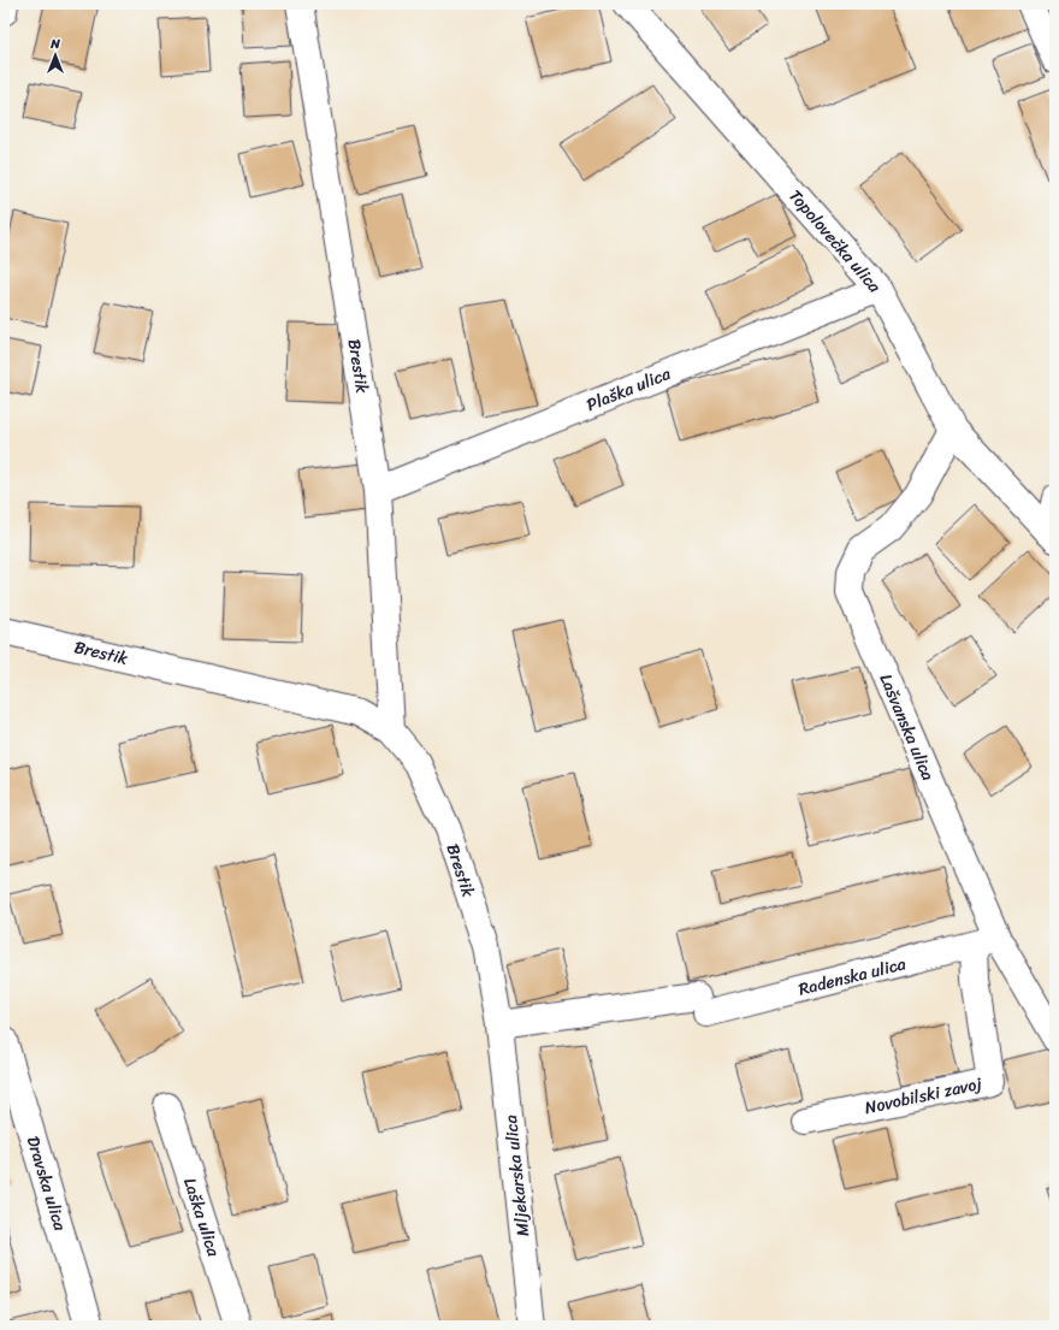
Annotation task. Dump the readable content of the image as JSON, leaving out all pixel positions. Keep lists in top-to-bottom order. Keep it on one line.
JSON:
{"streets":{"street":["Topolovečka ulica","Brestik","Plaška ulica","Lašvanska ulica","Radenska ulica","Novobilski zavoj","Mljekarska ulica","Dravska ulica","Laška ulica"]},"crossings":[["Topolovečka ulica","Plaška ulica"],["Topolovečka ulica","Lašvanska ulica"],["Brestik","Plaška ulica"],["Brestik","Radenska ulica"],["Brestik","Mljekarska ulica"],["Lašvanska ulica","Radenska ulica"],["Lašvanska ulica","Novobilski zavoj"],["Radenska ulica","Novobilski zavoj"],["Radenska ulica","Mljekarska ulica"]],"north":"top"}
